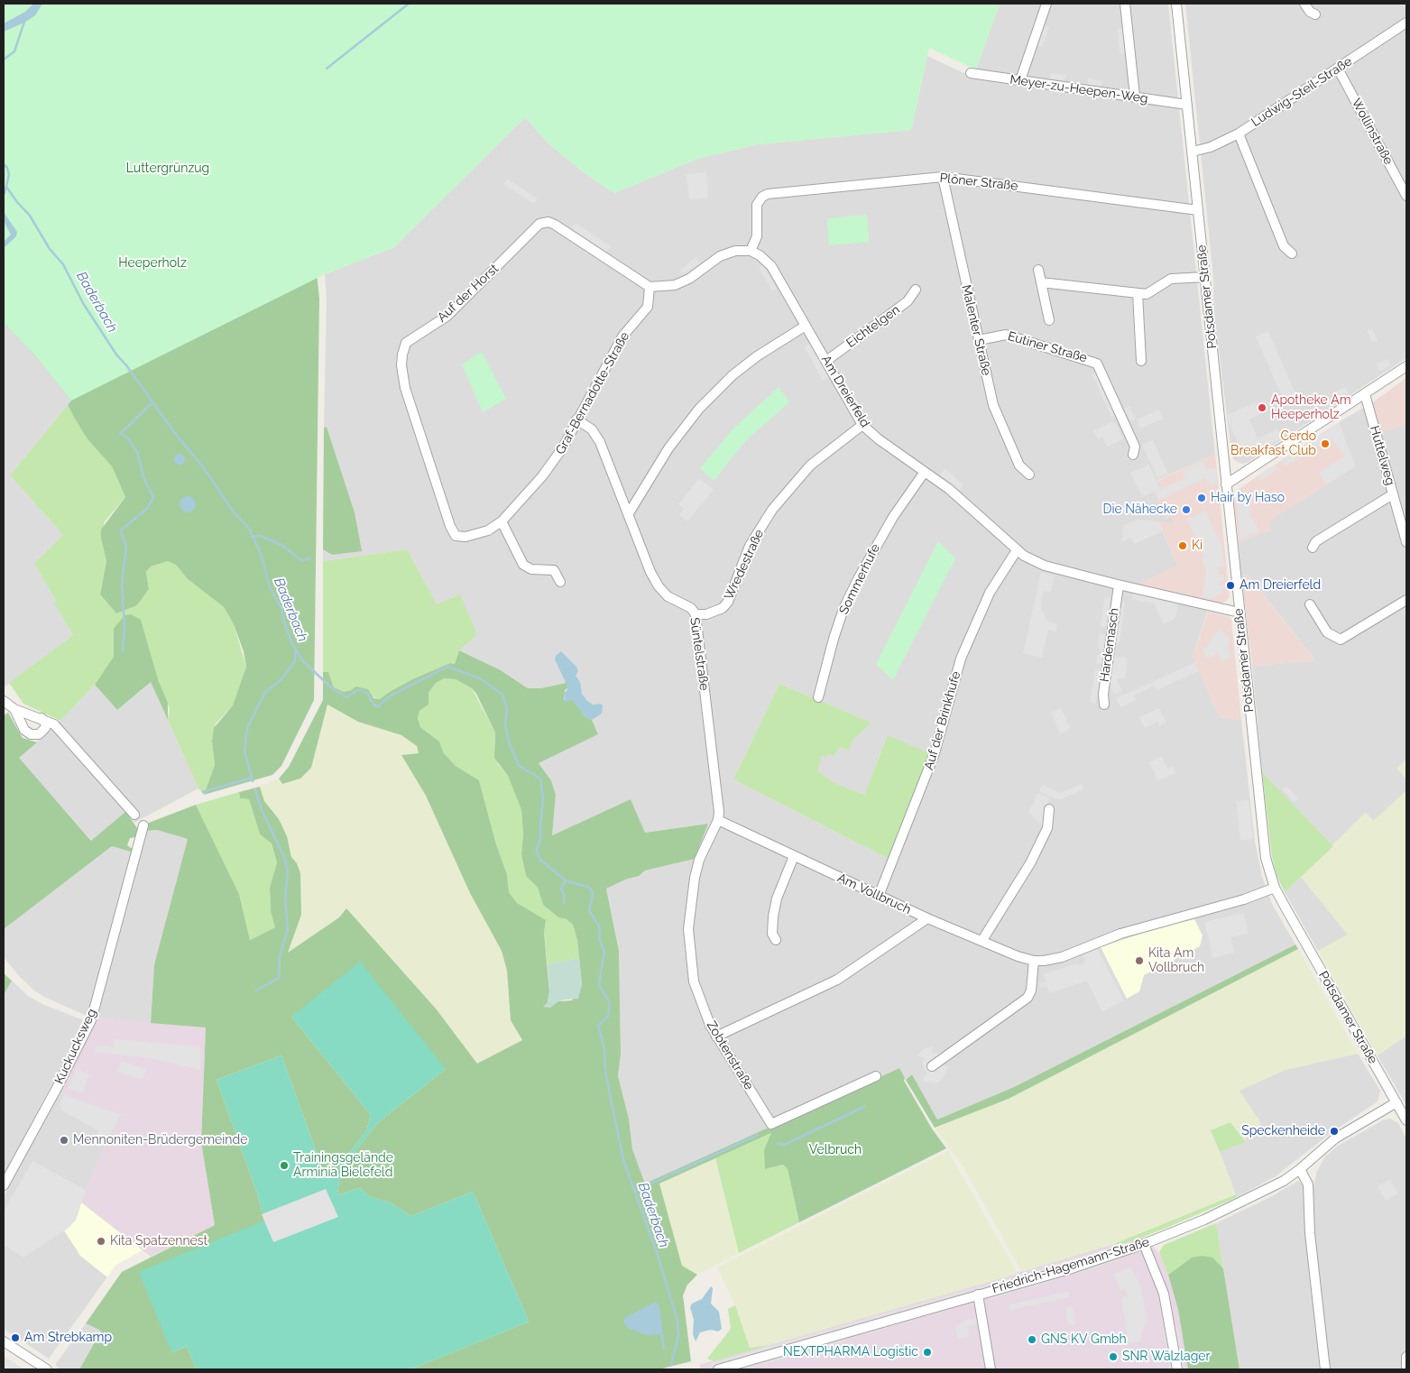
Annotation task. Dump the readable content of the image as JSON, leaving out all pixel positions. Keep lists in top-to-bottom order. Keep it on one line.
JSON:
{"streets":{"street":["Meyer-zu-Heepen-Weg","Ludwig-Steil-Straße","Wollinstraße","Plöner Straße","Auf der Horst","Potsdamer Straße","Eichtelgen","Malenter Straße","Eutiner Straße","Am Dreierfeld","Graf-Bernadotte-Straße","Huttelweg","Wredestraße","Sommerhufe","Hardemasch","Süntelstraße","Auf der Brinkhufe","Am Vollbruch","Kuckucksweg","Zobtenstraße","Friedrich-Hagemann-Straße"]},"crossings":[["Meyer-zu-Heepen-Weg","Potsdamer Straße"],["Ludwig-Steil-Straße","Wollinstraße"],["Ludwig-Steil-Straße","Potsdamer Straße"],["Plöner Straße","Potsdamer Straße"],["Plöner Straße","Malenter Straße"],["Plöner Straße","Am Dreierfeld"],["Auf der Horst","Graf-Bernadotte-Straße"],["Potsdamer Straße","Am Dreierfeld"],["Potsdamer Straße","Am Vollbruch"],["Potsdamer Straße","Friedrich-Hagemann-Straße"],["Eichtelgen","Am Dreierfeld"],["Malenter Straße","Eutiner Straße"],["Am Dreierfeld","Wredestraße"],["Am Dreierfeld","Sommerhufe"],["Am Dreierfeld","Hardemasch"],["Am Dreierfeld","Auf der Brinkhufe"],["Graf-Bernadotte-Straße","Süntelstraße"],["Wredestraße","Süntelstraße"],["Süntelstraße","Am Vollbruch"],["Süntelstraße","Zobtenstraße"],["Auf der Brinkhufe","Am Vollbruch"],["Am Vollbruch","Zobtenstraße"]],"water":["Baderbach"],"parks":["Luttergrünzug","Heeperholz","Velbruch"],"places":["Apotheke Am Heeperholz","Cerdo Breakfast Club","Hair by Haso","Die Nähecke","Ki","Am Dreierfeld","Kita Am Vollbruch","Speckenheide","Mennoniten-Brüdergemeinde","Trainingsgelände Arminia Bielefeld","Kita Spatzennest","Am Strebkamp","GNS KV Gmbh","NEXTPHARMA Logistic","SNR Wälzlager"]}
